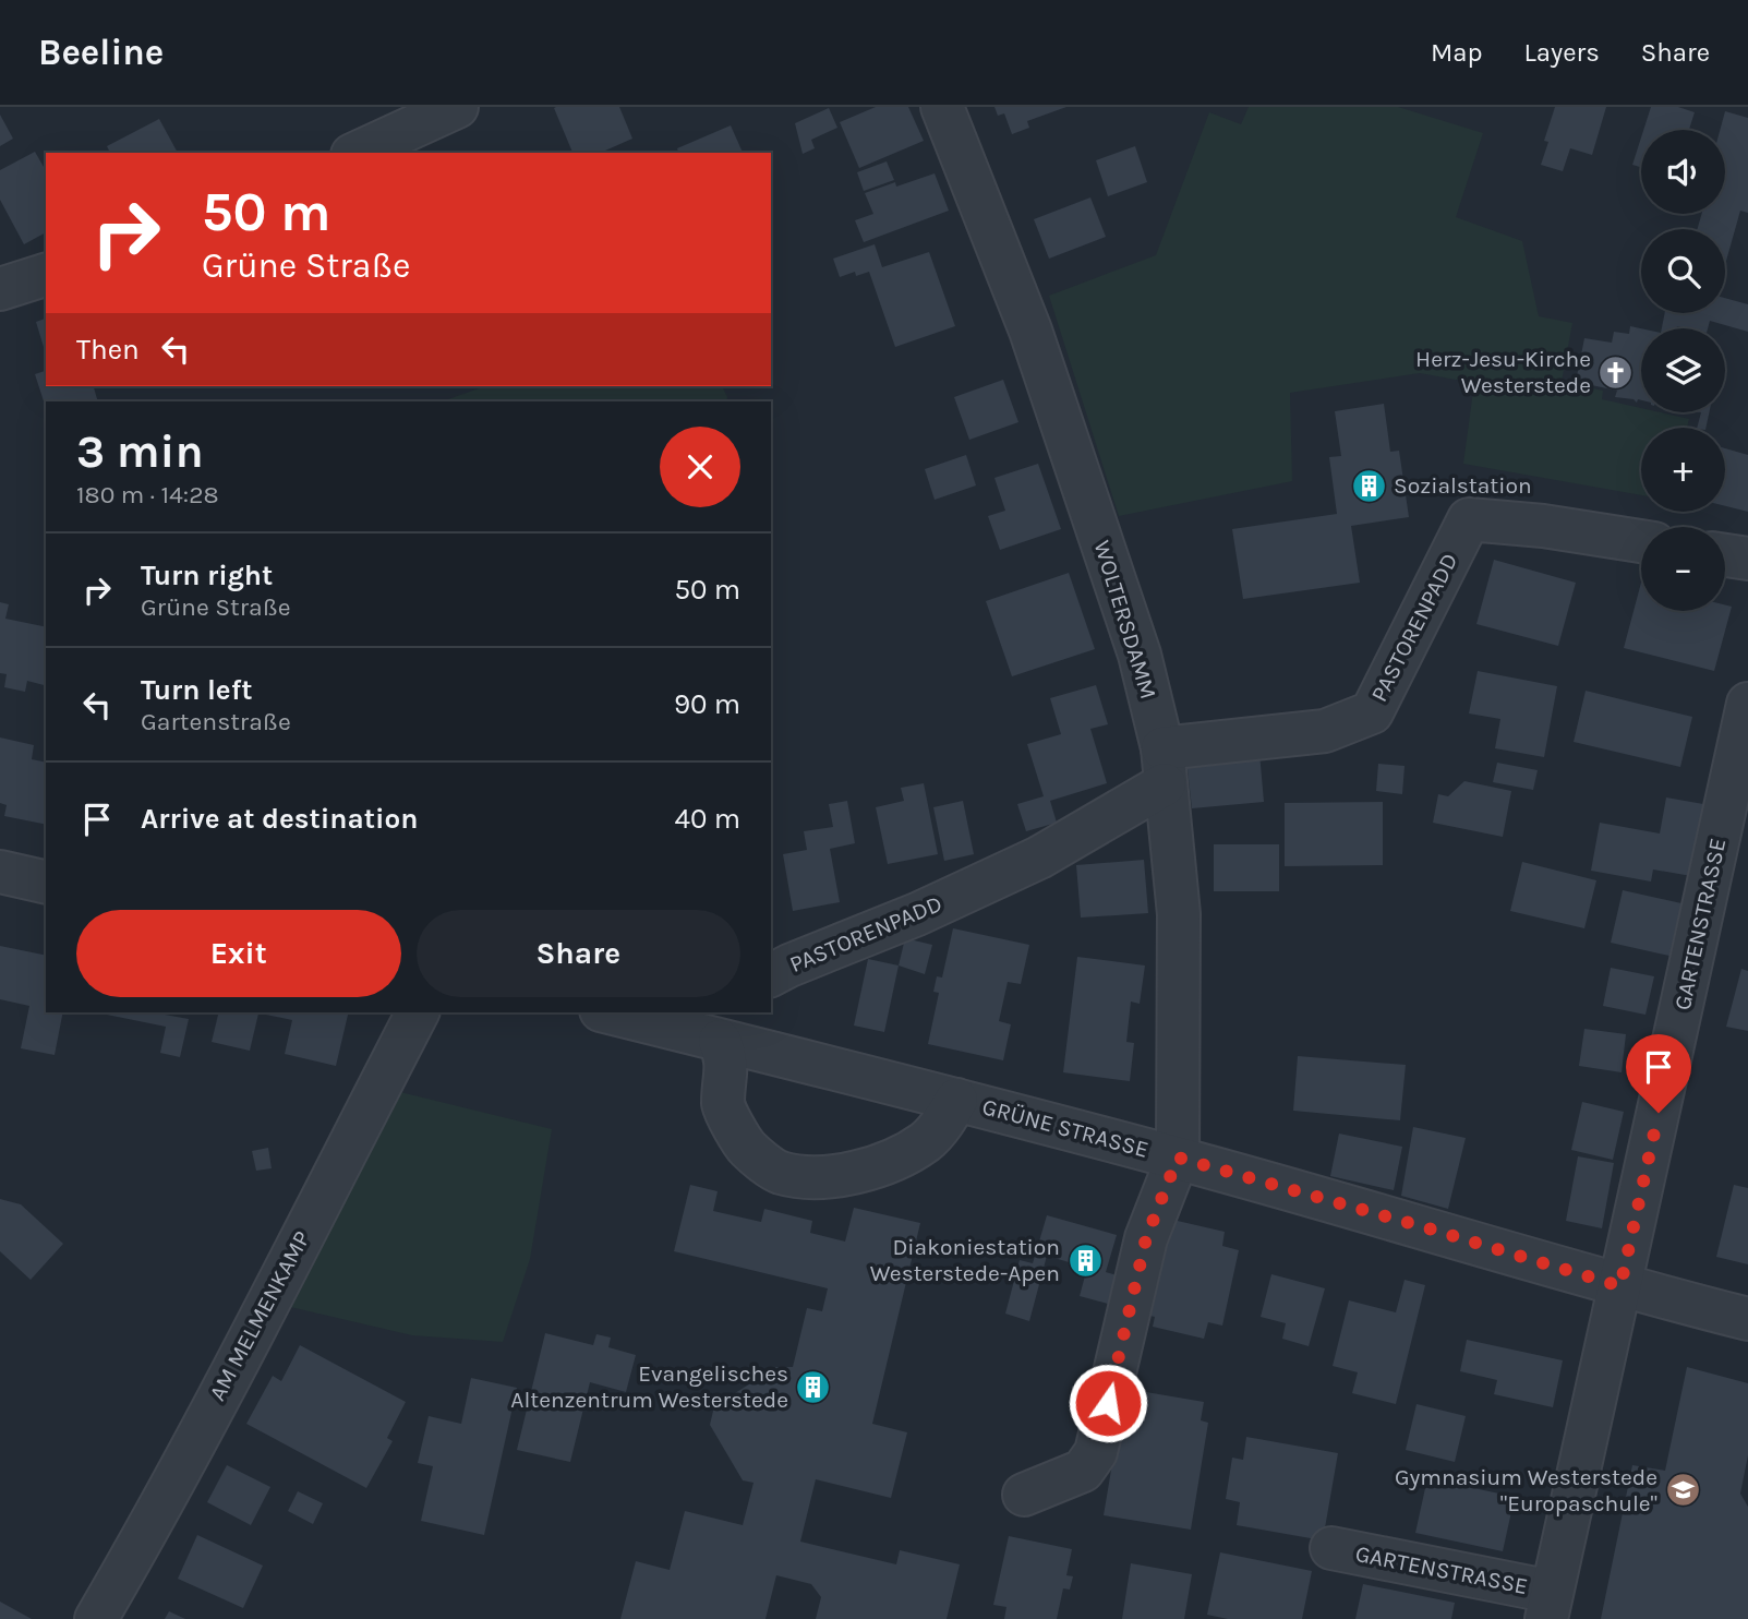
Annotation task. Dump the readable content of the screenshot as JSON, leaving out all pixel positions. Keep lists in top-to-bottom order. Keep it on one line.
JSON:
{"streets":{"street":["WOLTERSDAMM","PASTORENPADD","GARTENSTRASSE","GRÜNE STRASSE","AM MELMENKAMP"]},"crossings":[["WOLTERSDAMM","PASTORENPADD"],["WOLTERSDAMM","GRÜNE STRASSE"],["GARTENSTRASSE","GRÜNE STRASSE"]],"places":{"church":["Herz-Jesu-Kirche Westerstede"],"building":["Sozialstation","Diakoniestation Westerstede-Apen","Evangelisches Altenzentrum Westerstede"],"school or university":["Gymnasium Westerstede \"Europaschule\""]},"page":{"header":"Beeline","nav":["Map","Layers","Share"],"map_buttons":["+","−"],"turn":["50 m","Grüne Straße"],"then":"Then","heading":["3 min","180 m · 14:28"],"list":[{"name":"Turn right","note":"Grüne Straße","value":"50 m"},{"name":"Turn left","note":"Gartenstraße","value":"90 m"},{"name":"Arrive at destination","value":"40 m"}],"buttons":["Exit","Share"]}}
